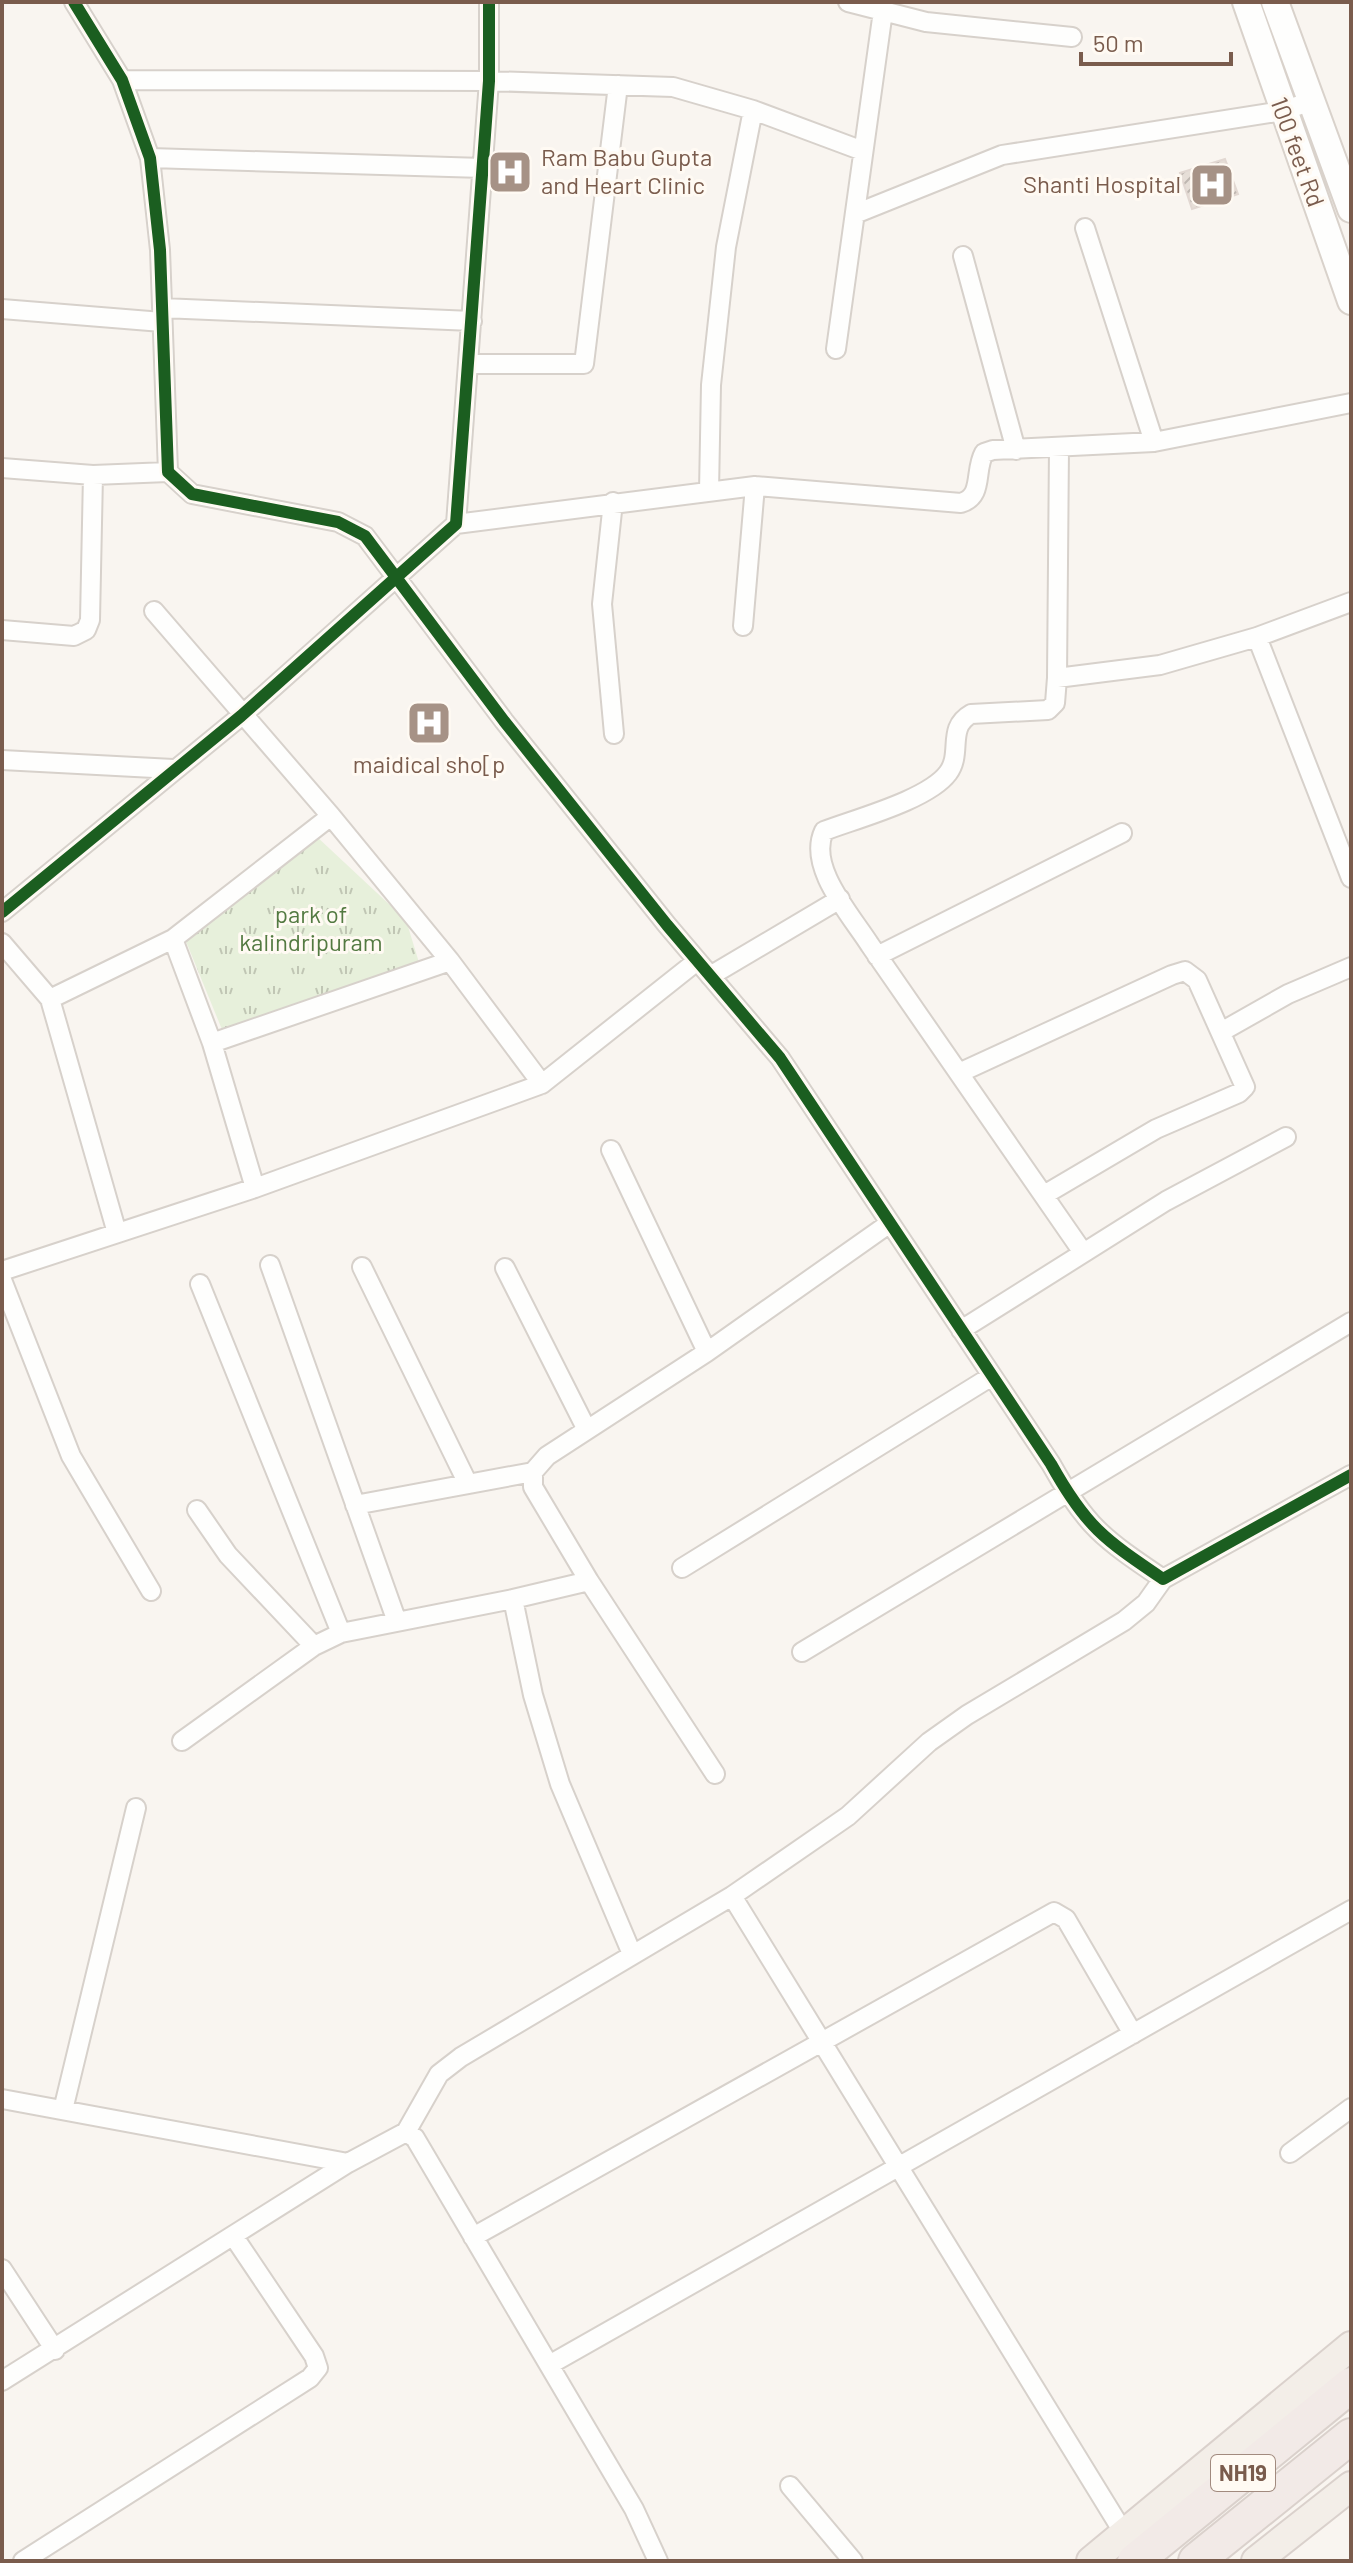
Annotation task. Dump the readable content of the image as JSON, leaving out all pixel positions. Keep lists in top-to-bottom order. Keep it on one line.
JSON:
{"streets":{"highway":["NH19"],"main road":["100 feet Rd"]},"parks":["park of kalindripuram"],"places":{"hospital":["Ram Babu Gupta and Heart Clinic","Shanti Hospital","maidical sho[p"]},"scale_bar":"50 m"}
